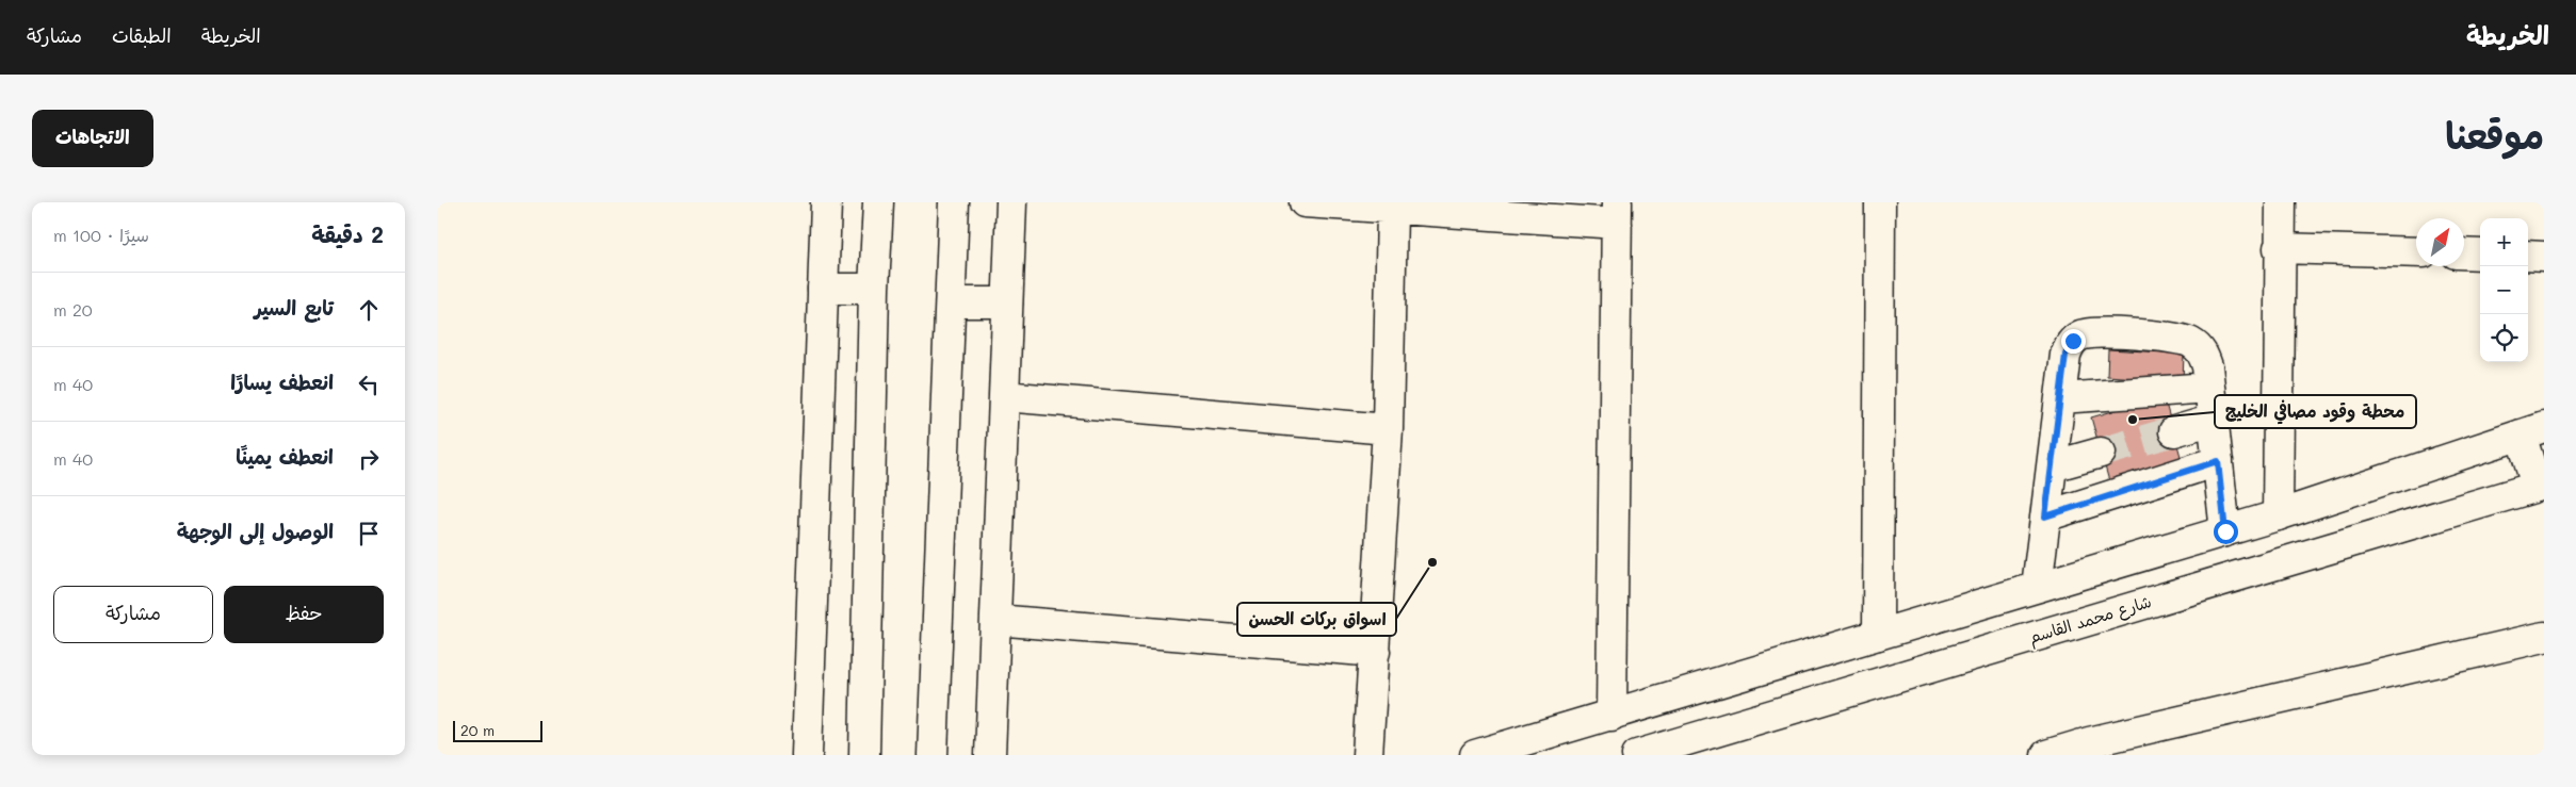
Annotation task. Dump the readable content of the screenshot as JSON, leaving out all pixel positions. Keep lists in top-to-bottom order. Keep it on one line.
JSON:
{"streets":{"street":["شارع محمد القاسم"]},"places":["محطة وقود مصافي الخليج","اسواق بركات الحسن"],"scale_bar":"20 m","north":"top right","page":{"header":"الخريطة","nav":["الخريطة","الطبقات","مشاركة"],"title":"موقعنا","buttons":["الاتجاهات",["حفظ","مشاركة"]],"heading":["2 دقيقة","سيرًا · 100 m"],"map_buttons":["+","−"],"list":[["تابع السير","20 m"],["انعطف يسارًا","40 m"],["انعطف يمينًا","40 m"],"الوصول إلى الوجهة"],"scale":"20 m"}}
